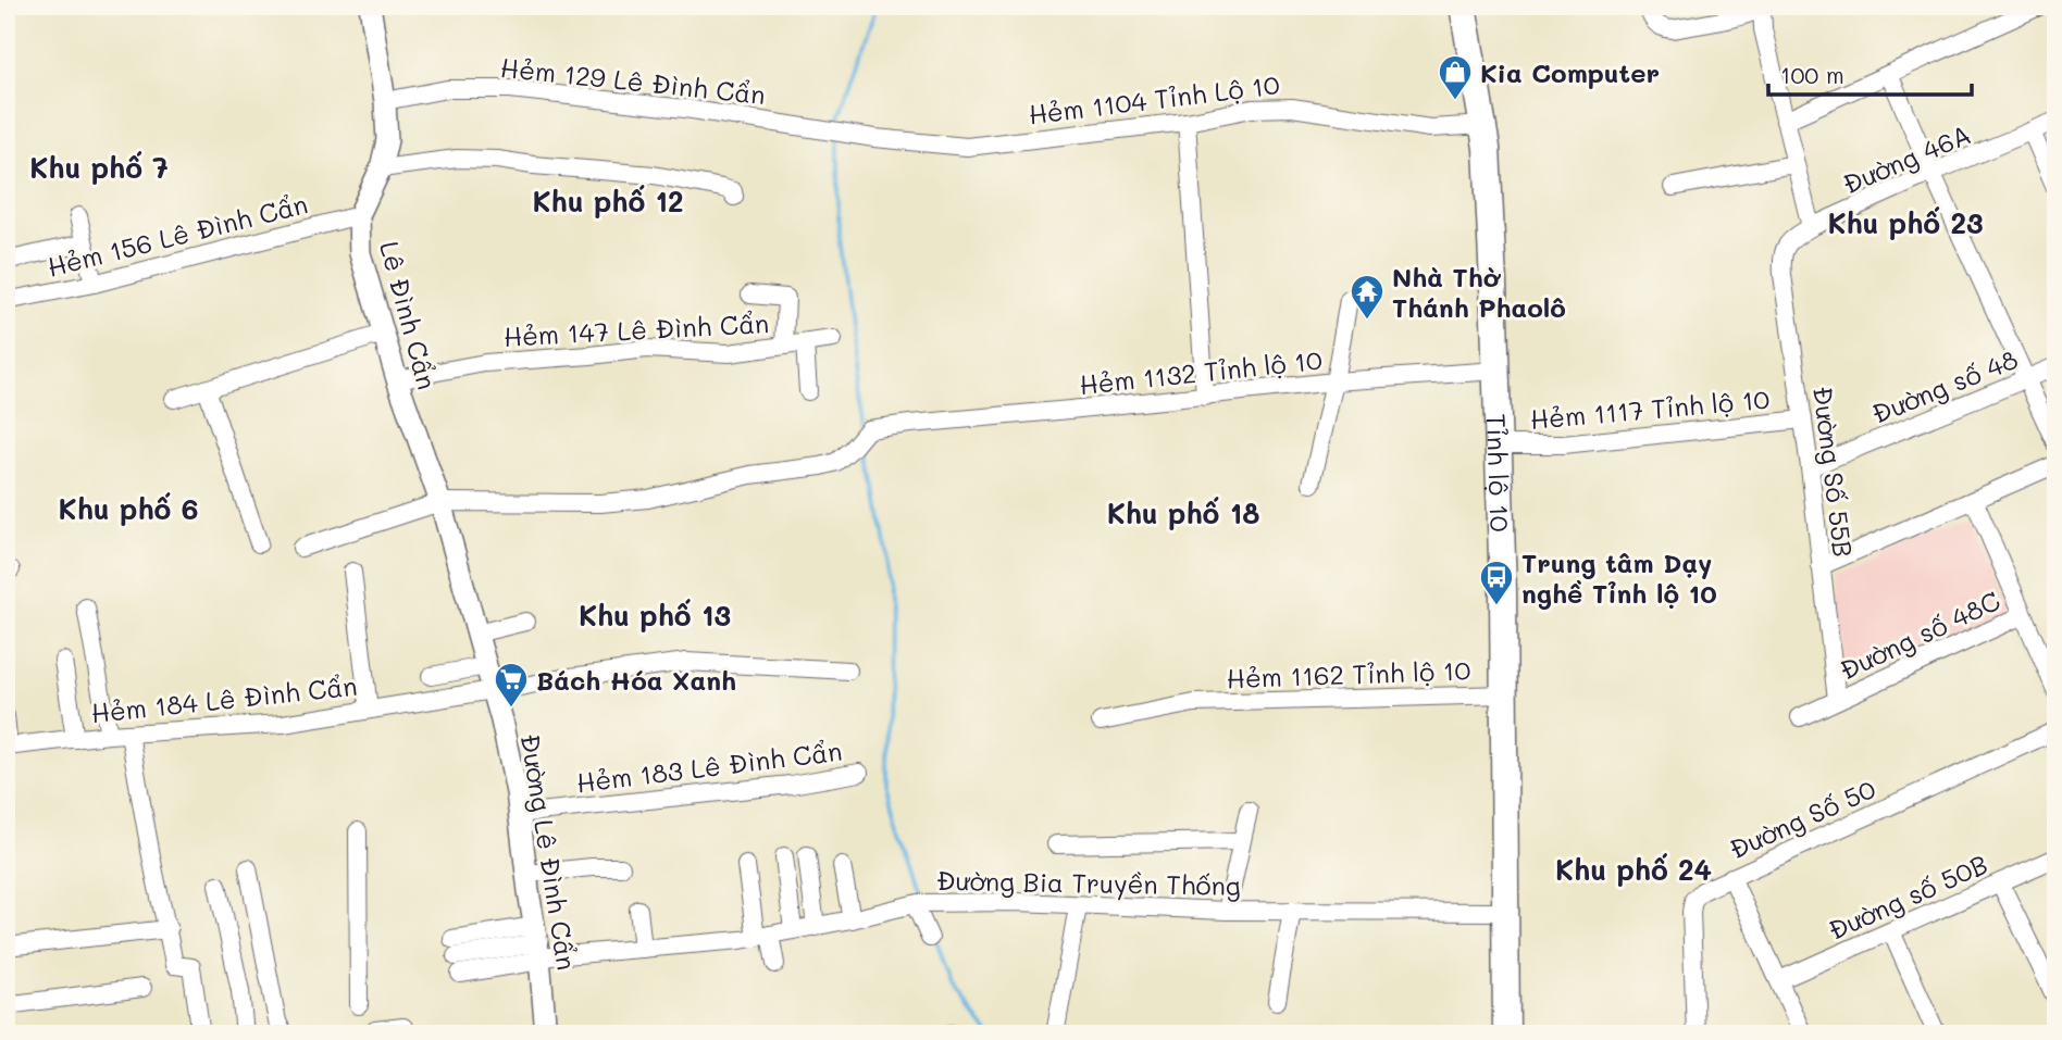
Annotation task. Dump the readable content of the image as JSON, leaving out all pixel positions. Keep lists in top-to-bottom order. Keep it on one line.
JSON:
{"streets":{"main road":["Tỉnh lộ 10"],"street":["Hẻm 129 Lê Đình Cẩn","Hẻm 1104 Tỉnh Lộ 10","Đường 46A","Hẻm 156 Lê Đình Cẩn","Lê Đình Cẩn","Hẻm 147 Lê Đình Cẩn","Hẻm 1132 Tỉnh lộ 10","Đường số 48","Hẻm 1117 Tỉnh lộ 10","Đường Số 55B","Đường số 48C","Hẻm 1162 Tỉnh lộ 10","Hẻm 184 Lê Đình Cẩn","Hẻm 183 Lê Đình Cẩn","Đường Số 50","Đường Lê Đình Cẩn","Đường Bia Truyền Thống","Đường số 50B"]},"crossings":[["Hẻm 129 Lê Đình Cẩn","Hẻm 1104 Tỉnh Lộ 10"],["Hẻm 129 Lê Đình Cẩn","Lê Đình Cẩn"],["Hẻm 1104 Tỉnh Lộ 10","Tỉnh lộ 10"],["Đường 46A","Đường Số 55B"],["Hẻm 156 Lê Đình Cẩn","Lê Đình Cẩn"],["Lê Đình Cẩn","Hẻm 147 Lê Đình Cẩn"],["Lê Đình Cẩn","Hẻm 1132 Tỉnh lộ 10"],["Lê Đình Cẩn","Đường Lê Đình Cẩn"],["Hẻm 1132 Tỉnh lộ 10","Tỉnh lộ 10"],["Hẻm 1132 Tỉnh lộ 10","Đường Lê Đình Cẩn"],["Đường số 48","Đường Số 55B"],["Hẻm 1117 Tỉnh lộ 10","Đường Số 55B"],["Hẻm 1117 Tỉnh lộ 10","Tỉnh lộ 10"],["Đường Số 55B","Đường số 48C"],["Tỉnh lộ 10","Hẻm 1162 Tỉnh lộ 10"],["Tỉnh lộ 10","Đường Bia Truyền Thống"],["Hẻm 184 Lê Đình Cẩn","Đường Lê Đình Cẩn"],["Hẻm 183 Lê Đình Cẩn","Đường Lê Đình Cẩn"],["Đường Lê Đình Cẩn","Đường Bia Truyền Thống"]],"districts":["Khu phố 7","Khu phố 12","Khu phố 23","Khu phố 6","Khu phố 18","Khu phố 13","Khu phố 24"],"places":{"shop":["Kia Computer"],"temple":["Nhà Thờ Thánh Phaolô"],"bus stop":["Trung tâm Dạy nghề Tỉnh lộ 10"],"supermarket":["Bách Hóa Xanh"]},"scale_bar":"100 m"}
